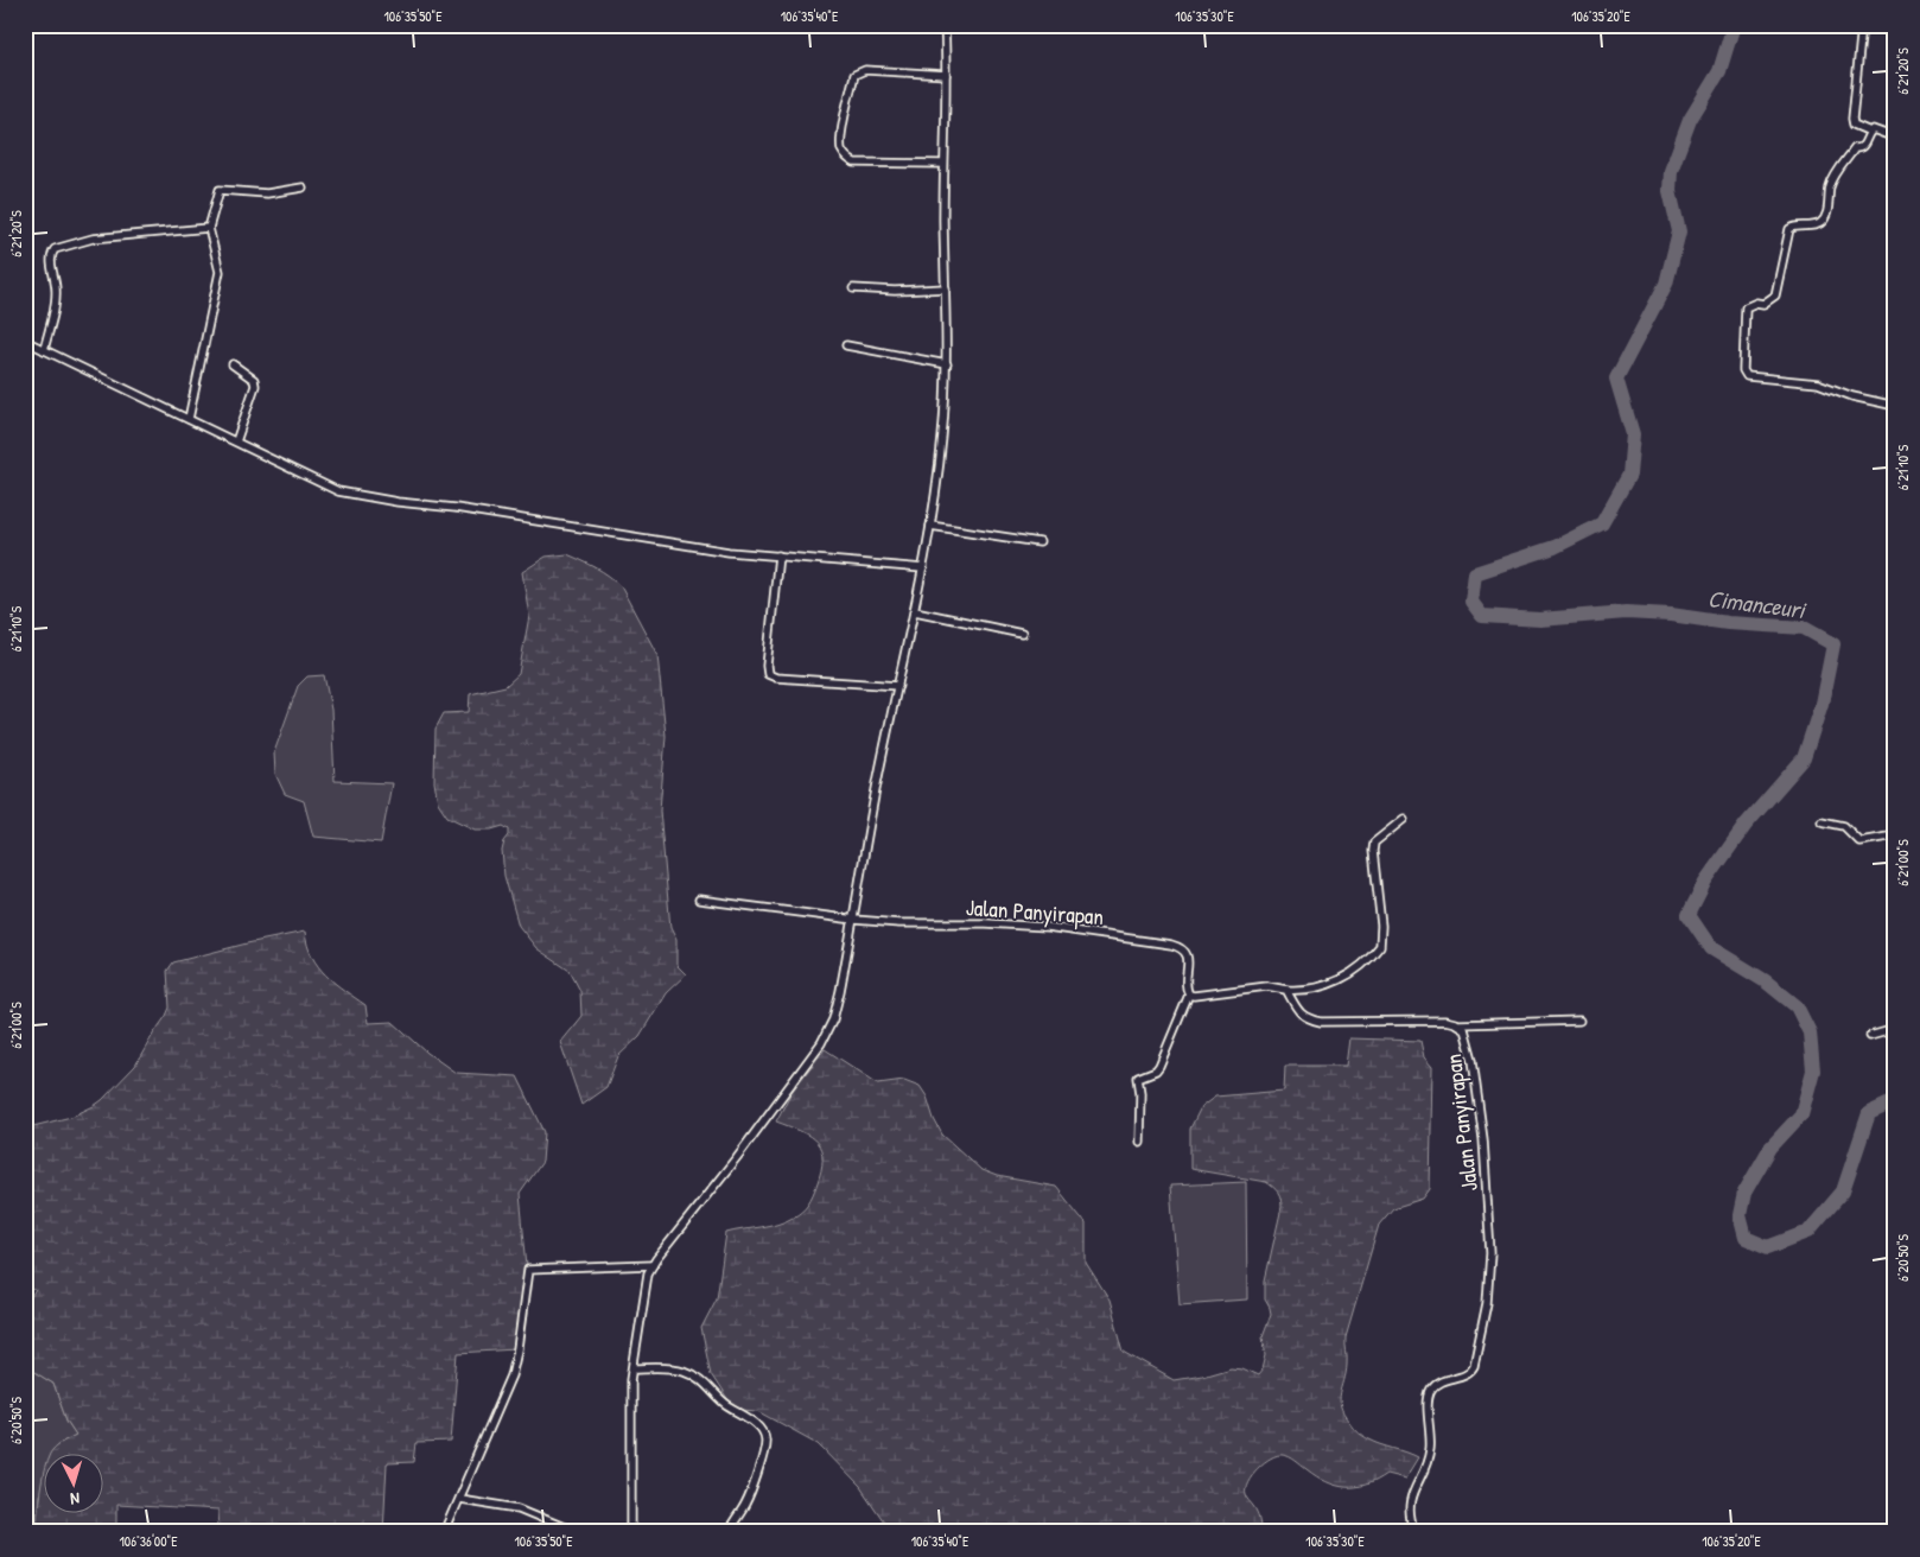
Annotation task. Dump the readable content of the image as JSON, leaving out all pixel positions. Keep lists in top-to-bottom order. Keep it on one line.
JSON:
{"streets":{"street":["Jalan Panyirapan"]},"water":["Cimanceuri"],"north":"bottom","coordinates":["106°35'50\"E","106°35'40\"E","106°35'30\"E","106°35'20\"E","6°21'20\"S","6°21'10\"S","6°21'00\"S","6°20'50\"S","106°36'00\"E"]}
